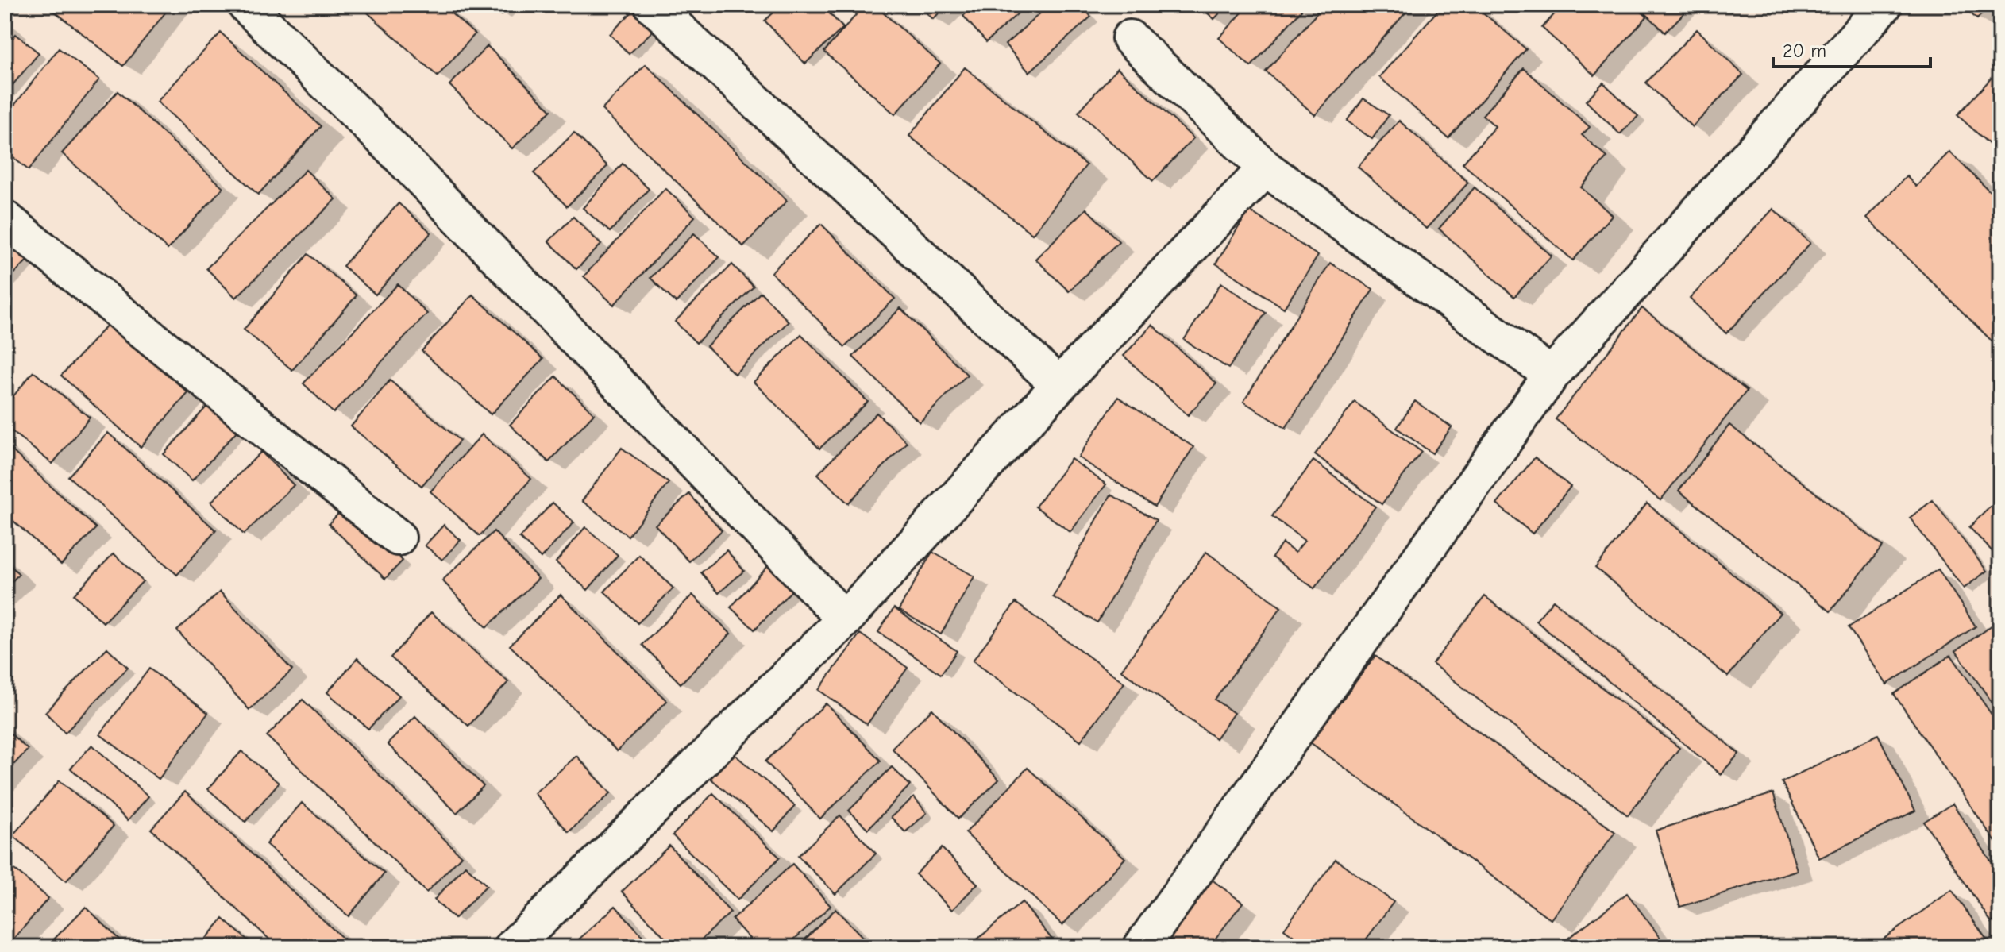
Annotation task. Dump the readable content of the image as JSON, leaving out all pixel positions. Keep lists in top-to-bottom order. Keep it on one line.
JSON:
{"scale_bar":"20 m"}
